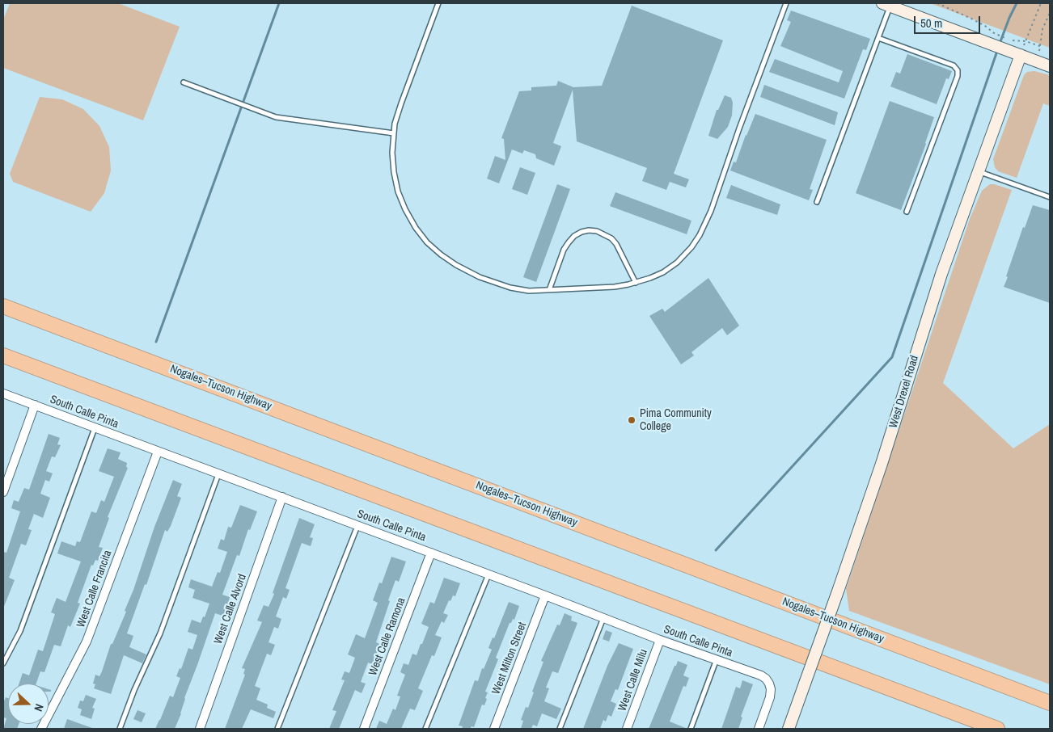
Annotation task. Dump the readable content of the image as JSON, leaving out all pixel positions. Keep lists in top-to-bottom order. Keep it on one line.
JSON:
{"streets":{"highway":["Nogales–Tucson Highway"],"street":["West Drexel Road","South Calle Pinta","West Calle Francita","West Calle Alvord","West Calle Ramona","West Milton Street","West Calle Milu"]},"crossings":[["South Calle Pinta","West Calle Francita"],["South Calle Pinta","West Calle Alvord"],["South Calle Pinta","West Calle Ramona"],["South Calle Pinta","West Milton Street"],["South Calle Pinta","West Calle Milu"]],"places":["Pima Community College"],"scale_bar":"50 m","north":"right"}
